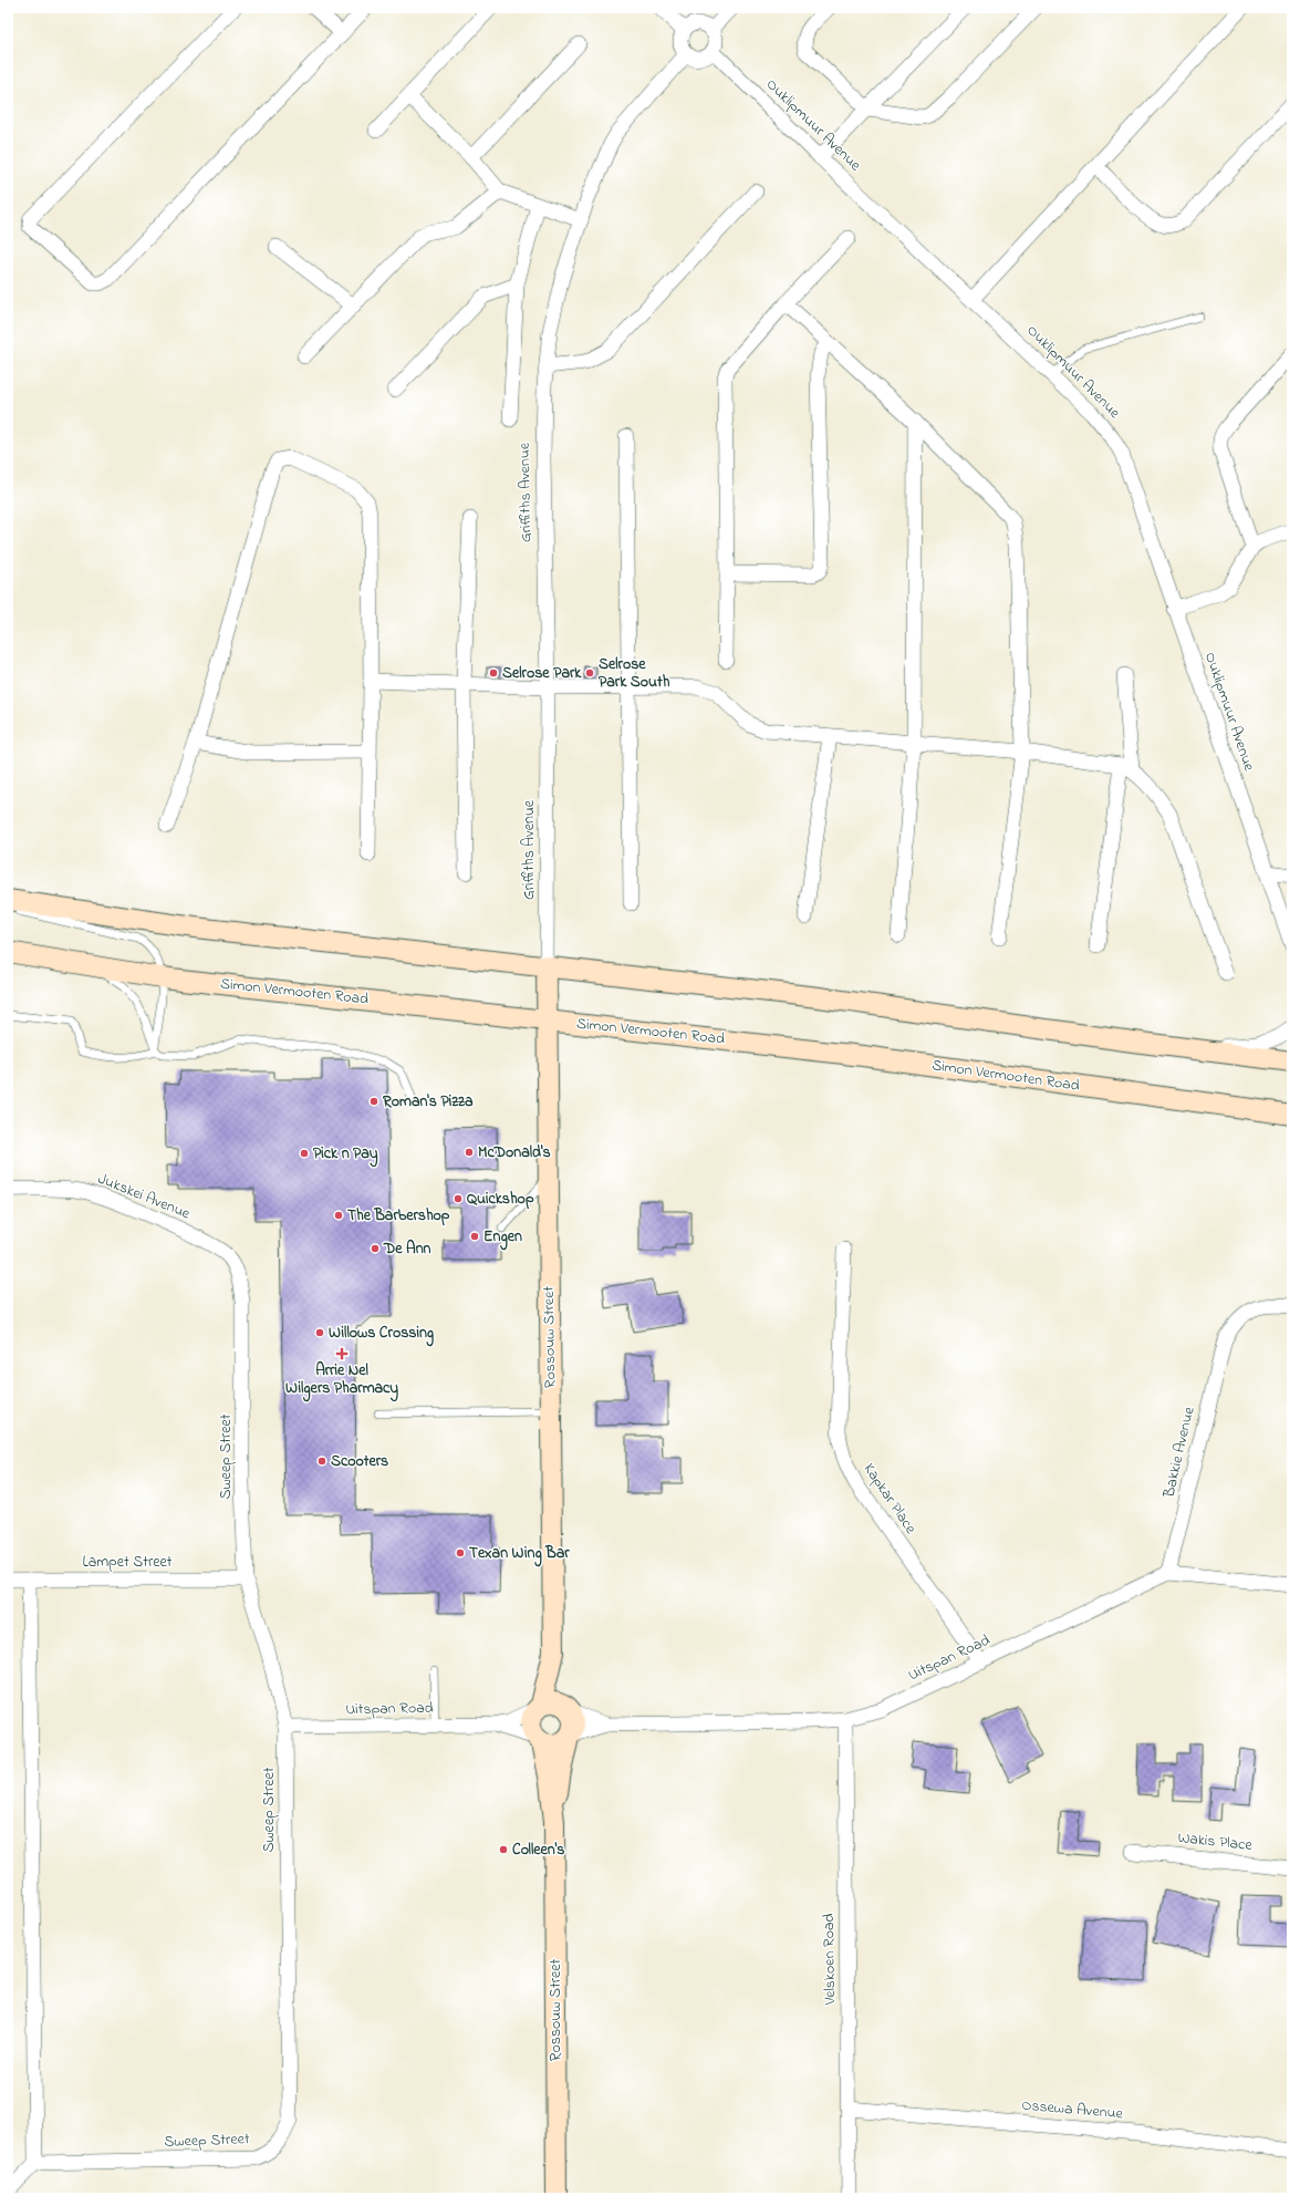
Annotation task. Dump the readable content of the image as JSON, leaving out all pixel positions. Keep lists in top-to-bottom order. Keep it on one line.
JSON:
{"streets":{"main road":["Simon Vermooten Road","Rossouw Street"],"street":["Ouklipmuur Avenue","Griffiths Avenue","Jukskei Avenue","Bakkie Avenue","Sweep Street","Kapkar Place","Lampet Street","Uitspan Road","Wakis Place","Velskoen Road","Ossewa Avenue"]},"crossings":[["Ouklipmuur Avenue","Griffiths Avenue"],["Griffiths Avenue","Rossouw Street"],["Simon Vermooten Road","Rossouw Street"],["Jukskei Avenue","Sweep Street"],["Rossouw Street","Uitspan Road"],["Bakkie Avenue","Uitspan Road"],["Sweep Street","Lampet Street"],["Sweep Street","Uitspan Road"],["Kapkar Place","Uitspan Road"],["Uitspan Road","Velskoen Road"],["Velskoen Road","Ossewa Avenue"]],"places":{"other":["Selrose Park","Selrose Park South","Roman's Pizza","McDonald's","Pick n Pay","Quickshop","The Barbershop","Engen","De Ann","Willows Crossing","Scooters","Texan Wing Bar","Colleen's"],"health":["Arrie Nel Wilgers Pharmacy"]}}
